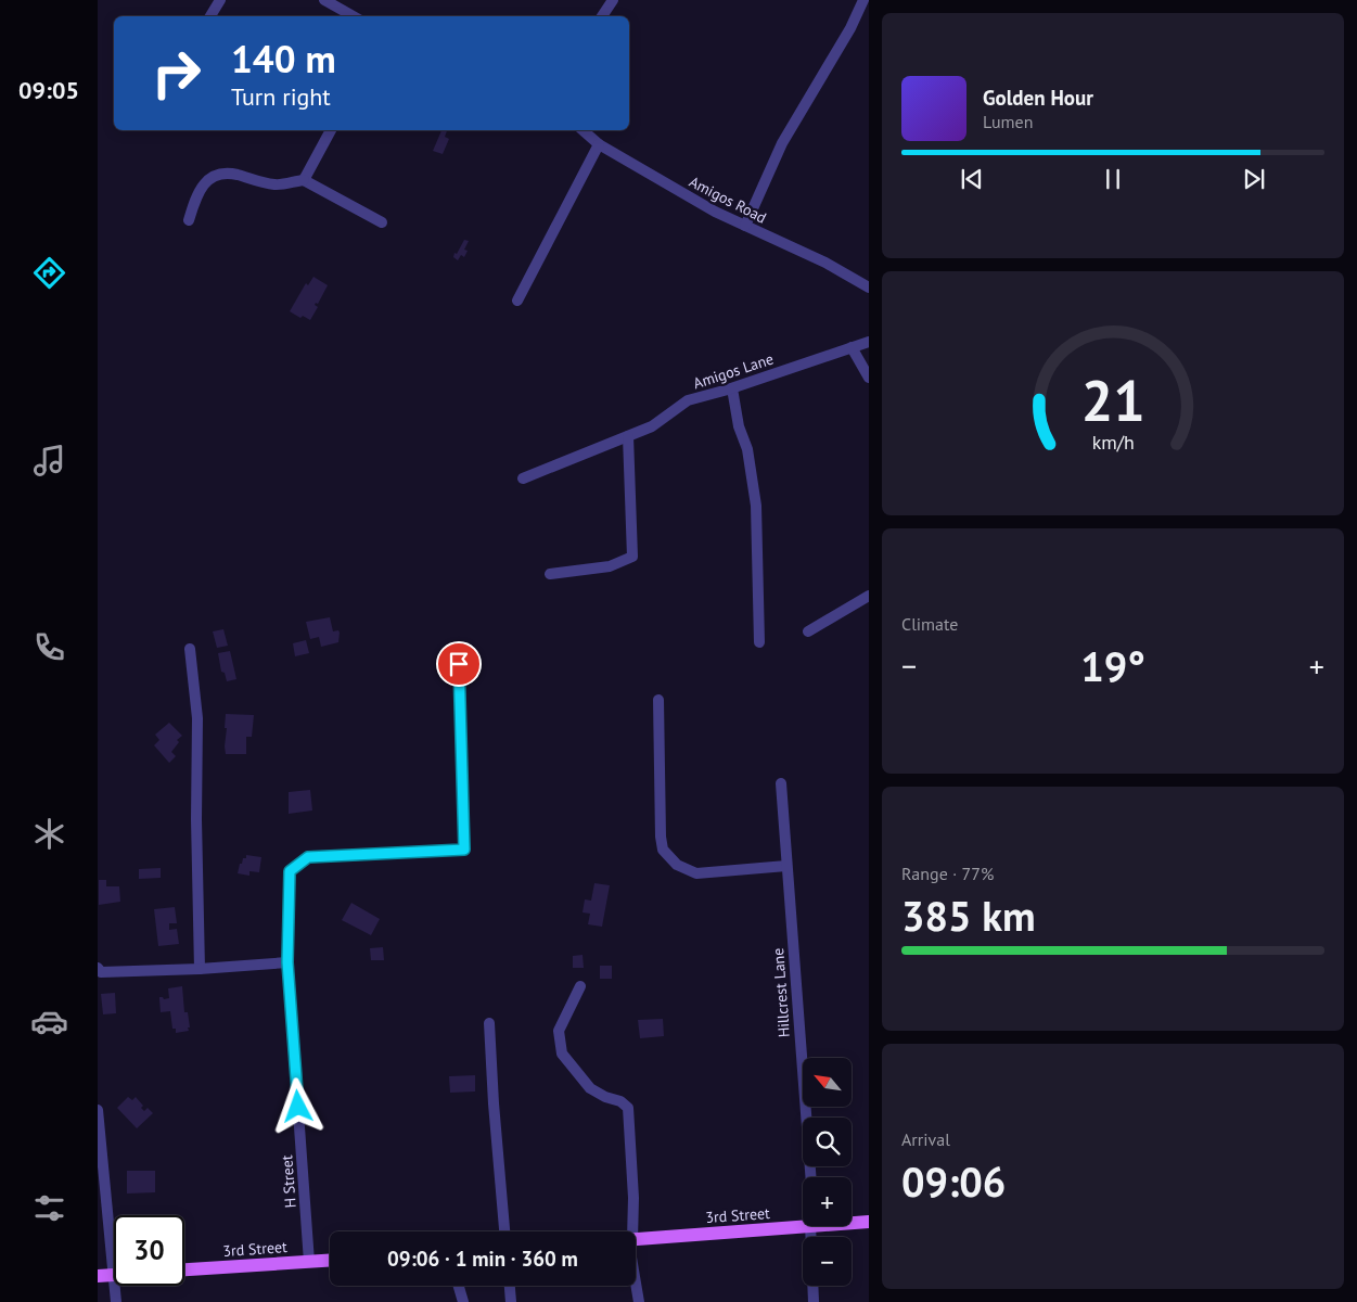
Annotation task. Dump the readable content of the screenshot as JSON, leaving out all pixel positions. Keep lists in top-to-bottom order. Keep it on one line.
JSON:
{"streets":{"main road":["3rd Street"],"street":["Amigos Road","Amigos Lane","Hillcrest Lane","H Street"]},"crossings":[["H Street","3rd Street"]],"north":"top left","page":{"tabs":"09:05","turn":["140 m","Turn right"],"song":["Golden Hour","Lumen"],"tile":["Climate",["Range · 77%","385 km"],["Arrival","09:06"]],"heat":["−","19°","+"],"map_buttons":["+","−"],"limit":"30","trip":"09:06 · 1 min · 360 m","gauge":["21","km/h"]}}
